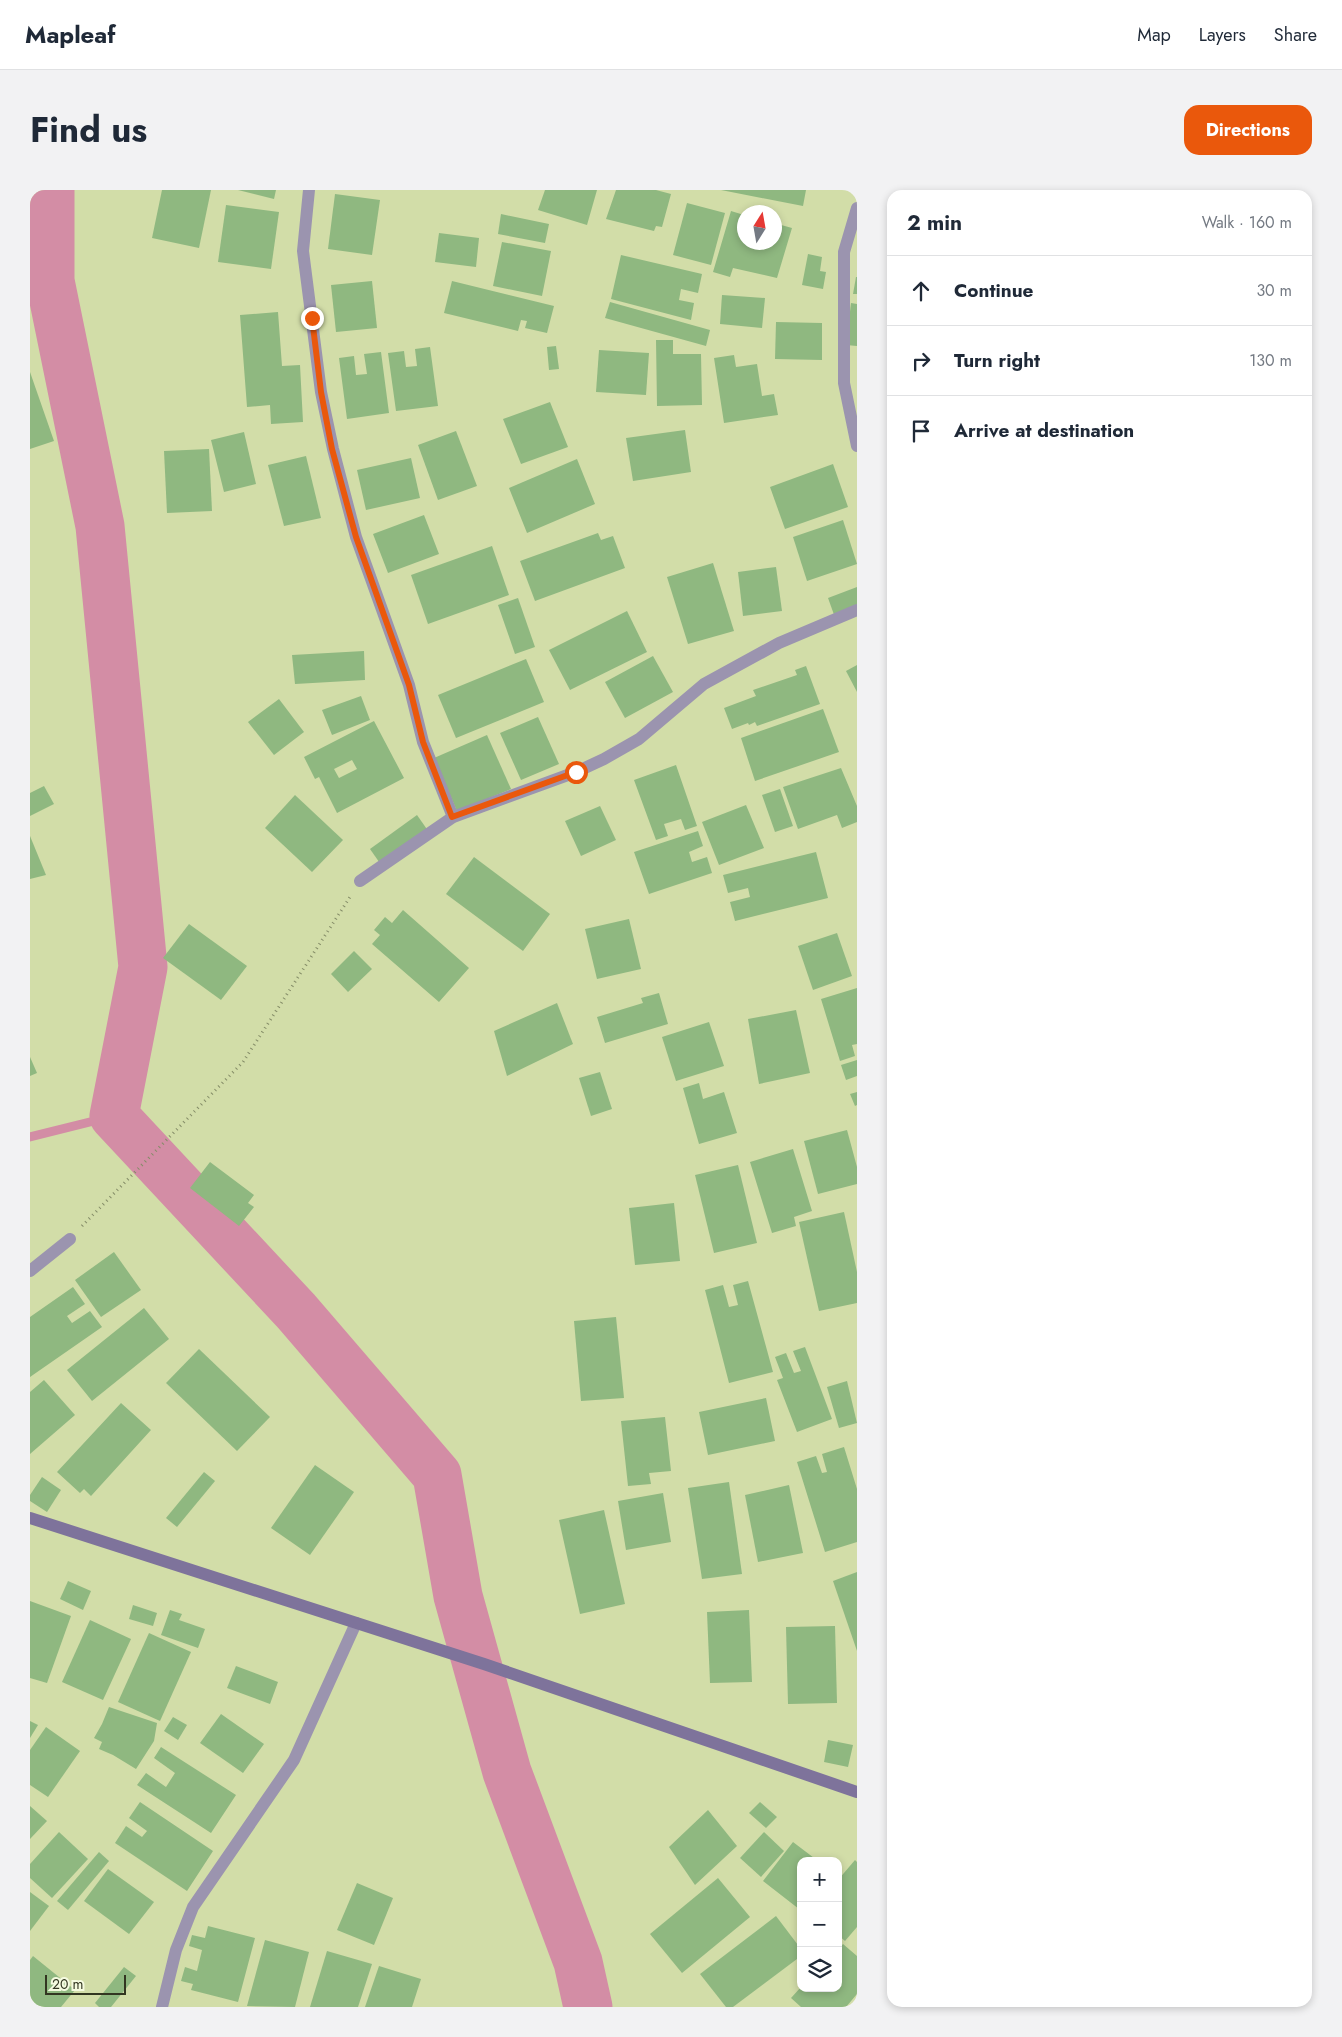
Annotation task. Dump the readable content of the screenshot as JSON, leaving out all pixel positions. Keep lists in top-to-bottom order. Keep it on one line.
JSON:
{"scale_bar":"20 m","north":"top","page":{"header":"Mapleaf","nav":["Map","Layers","Share"],"title":"Find us","buttons":"Directions","heading":["2 min","Walk · 160 m"],"list":[["Continue","30 m"],["Turn right","130 m"],"Arrive at destination"],"map_buttons":["+","−"],"scale":"20 m"}}
